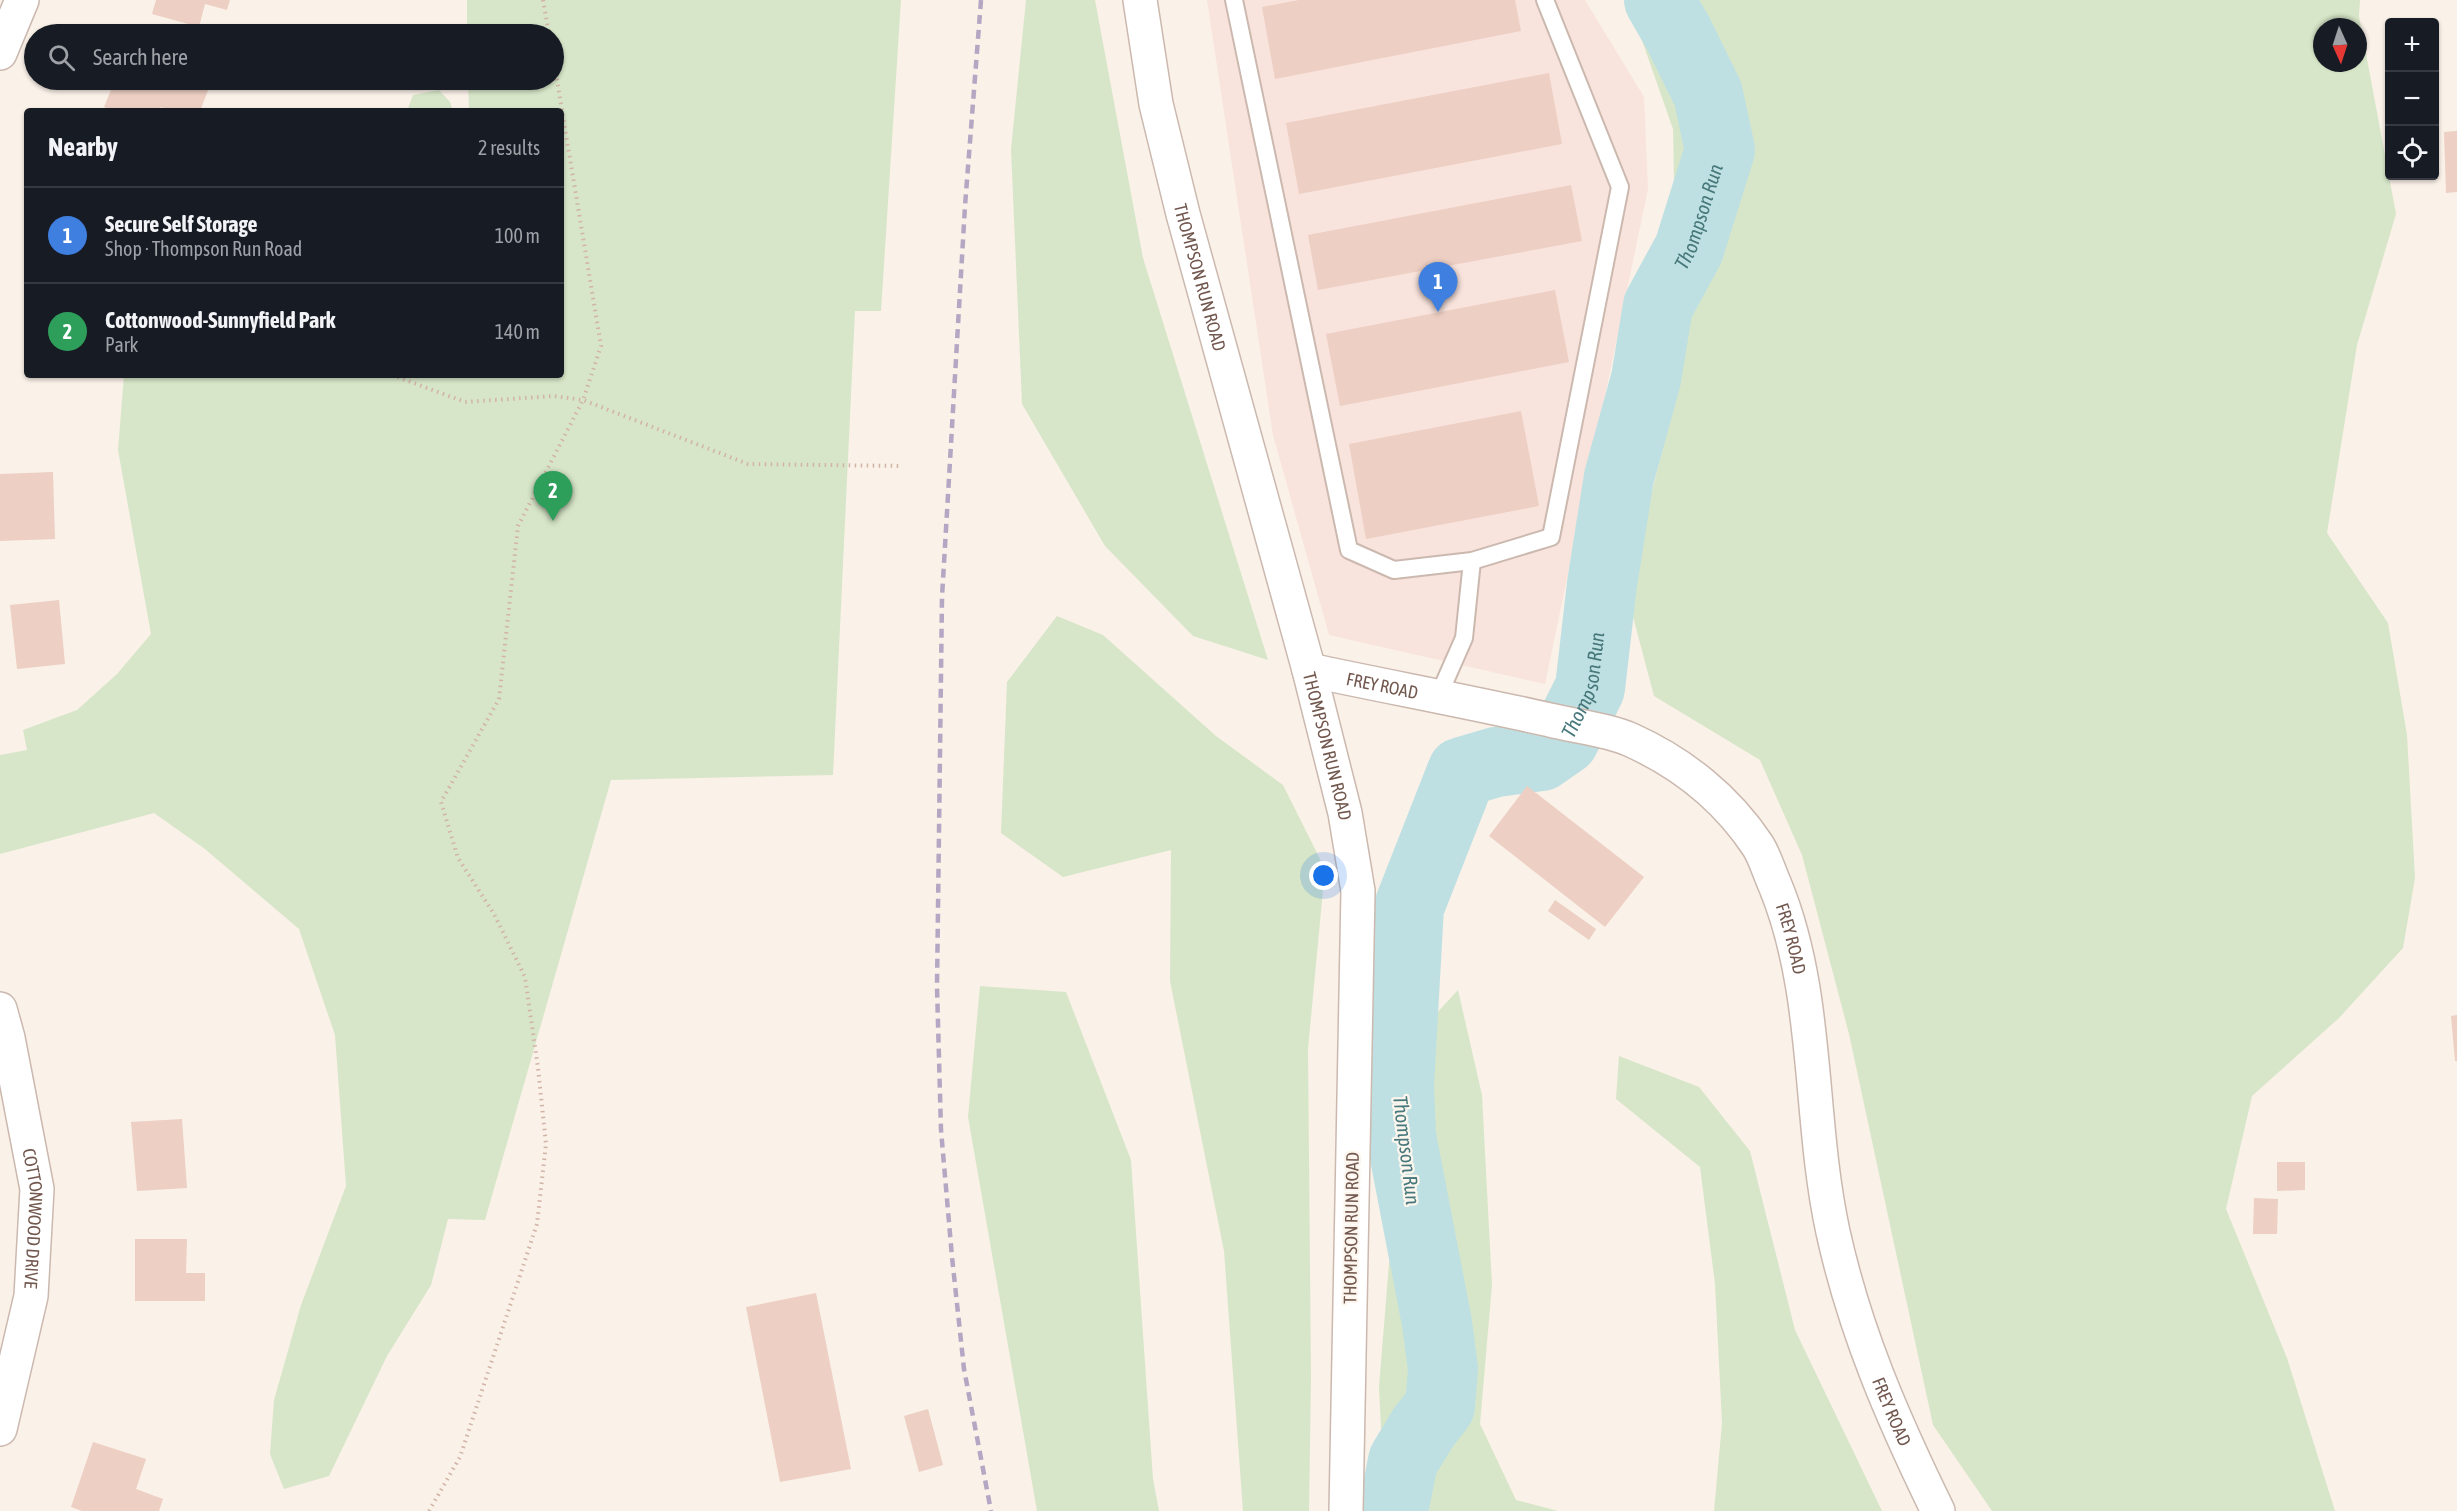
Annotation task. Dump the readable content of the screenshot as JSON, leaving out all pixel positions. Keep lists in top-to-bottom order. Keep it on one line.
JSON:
{"streets":{"street":["THOMPSON RUN ROAD","FREY ROAD","COTTONWOOD DRIVE"]},"crossings":[["THOMPSON RUN ROAD","FREY ROAD"]],"water":["Thompson Run"],"north":"bottom","page":{"map_buttons":["+","−"],"search":"Search here","heading":["Nearby","2 results"],"list":[{"mark":"1","name":"Secure Self Storage","note":"Shop · Thompson Run Road","value":"100 m"},{"mark":"2","name":"Cottonwood-Sunnyfield Park","note":"Park","value":"140 m"}],"pins":["1","2"]}}
